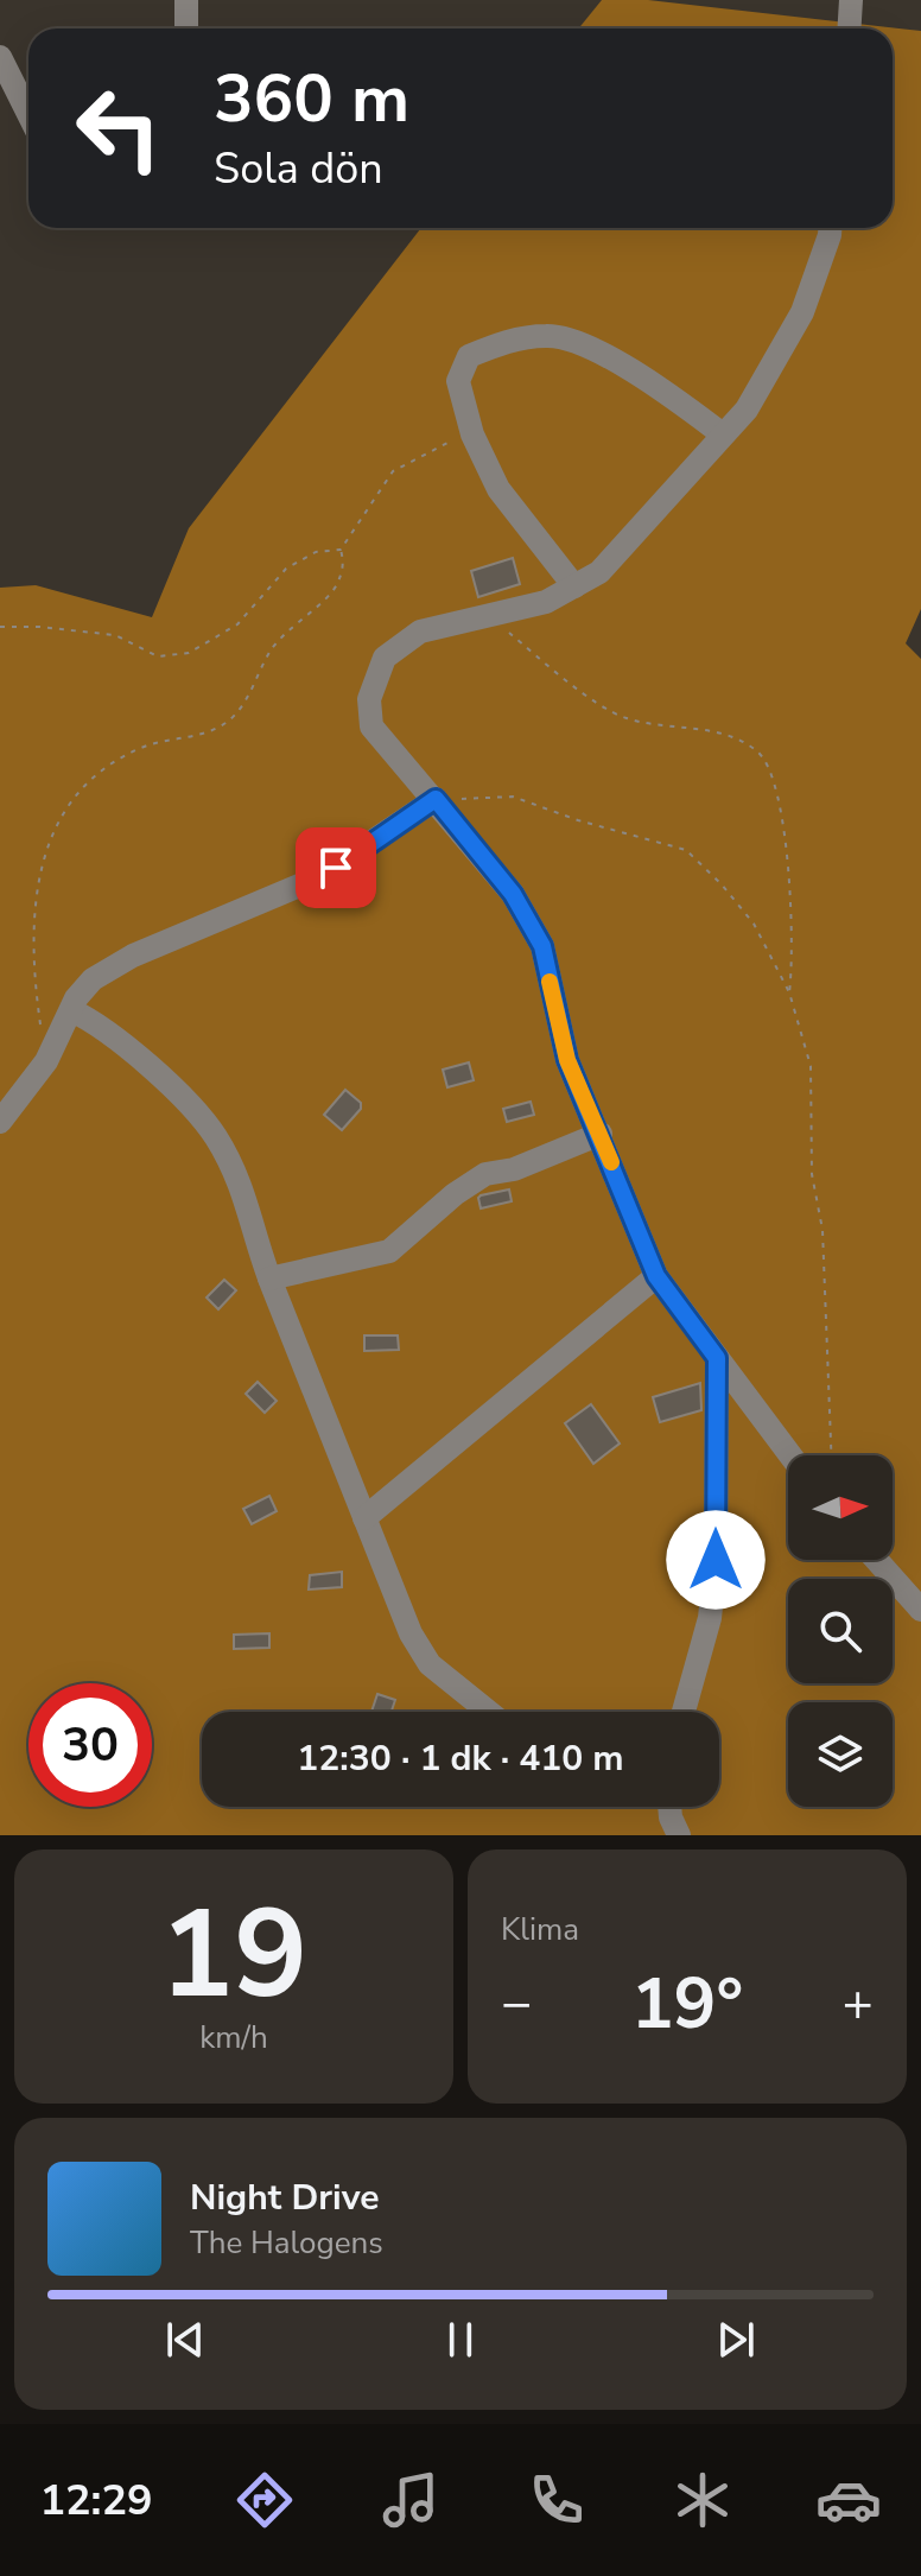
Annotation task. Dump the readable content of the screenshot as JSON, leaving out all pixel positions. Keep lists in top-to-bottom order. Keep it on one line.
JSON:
{"north":"right","page":{"turn":["360 m","Sola dön"],"limit":"30","trip":"12:30 · 1 dk · 410 m","tile":[["19","km/h"],"Klima"],"heat":["−","19°","+"],"song":["Night Drive","The Halogens"],"tabs":"12:29"}}
